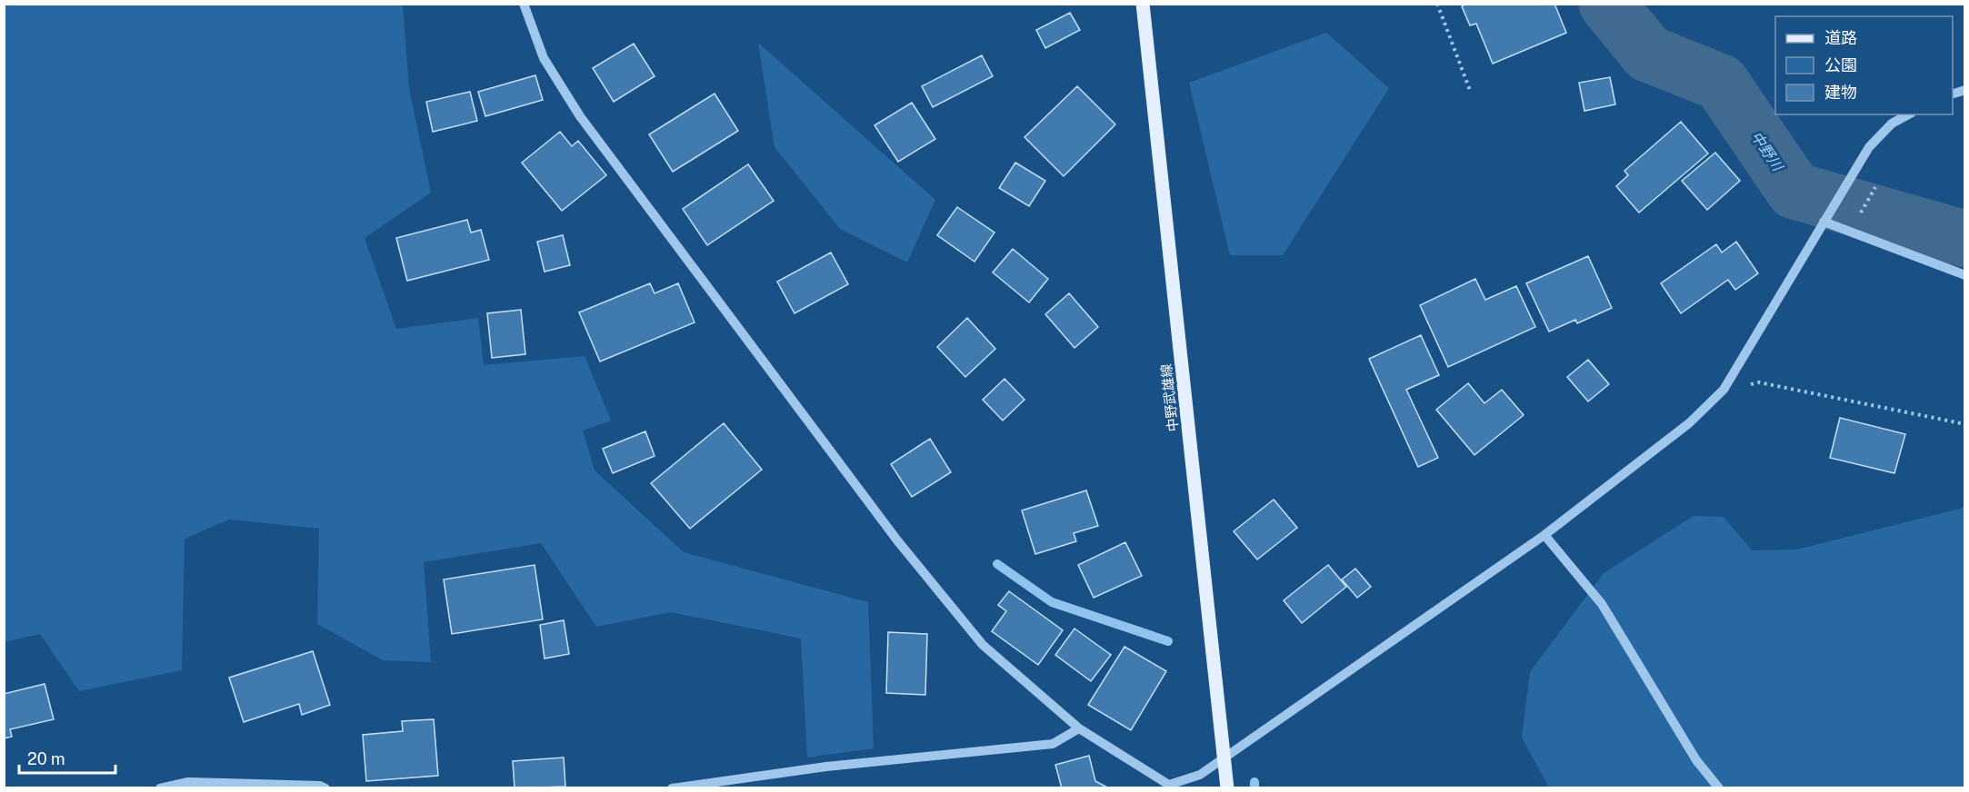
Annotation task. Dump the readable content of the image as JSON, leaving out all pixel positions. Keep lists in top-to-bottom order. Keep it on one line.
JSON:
{"streets":{"main road":["中野武雄線"]},"water":["中野川"],"legend":["道路","公園","建物"],"scale_bar":"20 m"}
